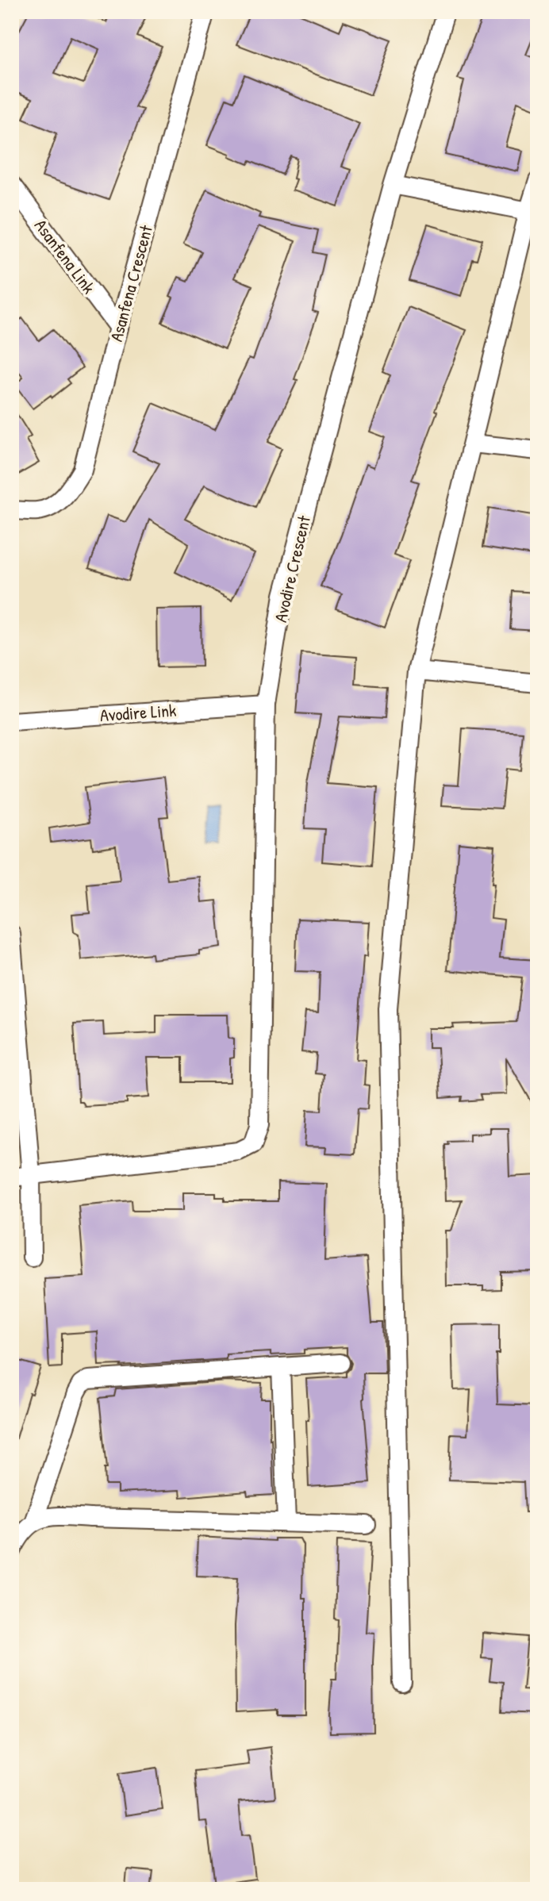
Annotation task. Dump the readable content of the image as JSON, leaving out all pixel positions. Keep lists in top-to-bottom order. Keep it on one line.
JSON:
{"streets":{"street":["Asanfena Link","Asanfena Crescent","Avodire Crescent","Avodire Link"]},"crossings":[["Asanfena Link","Asanfena Crescent"],["Avodire Crescent","Avodire Link"]]}
